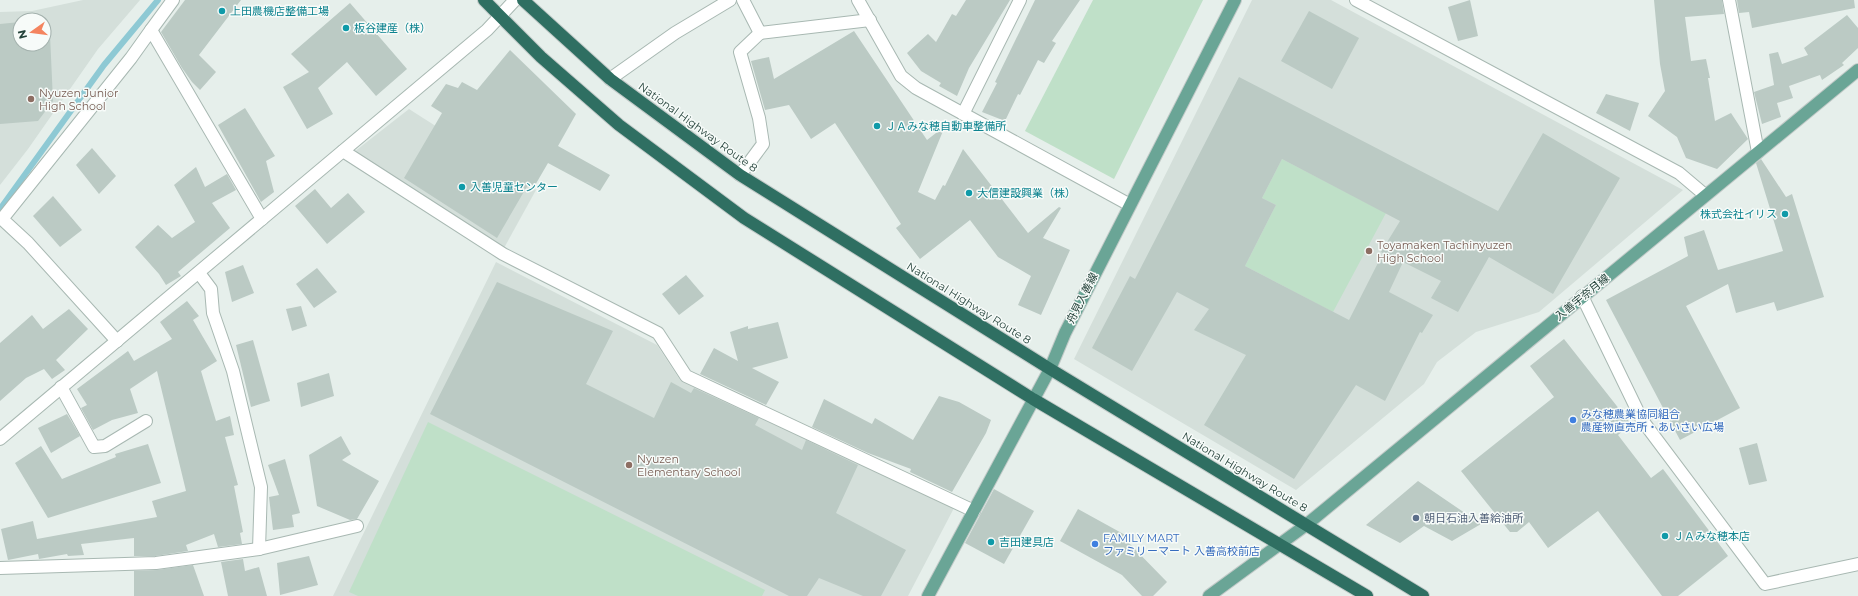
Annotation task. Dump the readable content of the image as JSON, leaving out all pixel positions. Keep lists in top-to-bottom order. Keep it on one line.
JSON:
{"streets":{"highway":["National Highway Route 8"],"main road":["入善宇奈月線","舟見入善線"]},"crossings":[["National Highway Route 8","入善宇奈月線"],["National Highway Route 8","舟見入善線"]],"places":["上田農機店整備工場","板谷建産（株）","Nyuzen Junior High School","ＪＡみな穂自動車整備所","入善児童センター","大信建設興業（株）","株式会社イリス","Toyamaken Tachinyuzen High School","みな穂農業協同組合 農産物直売所・あいさい広場","Nyuzen Elementary School","朝日石油入善給油所","ＪＡみな穂本店","吉田建具店","FAMILY MART ファミリーマート 入善高校前店"],"north":"left"}
